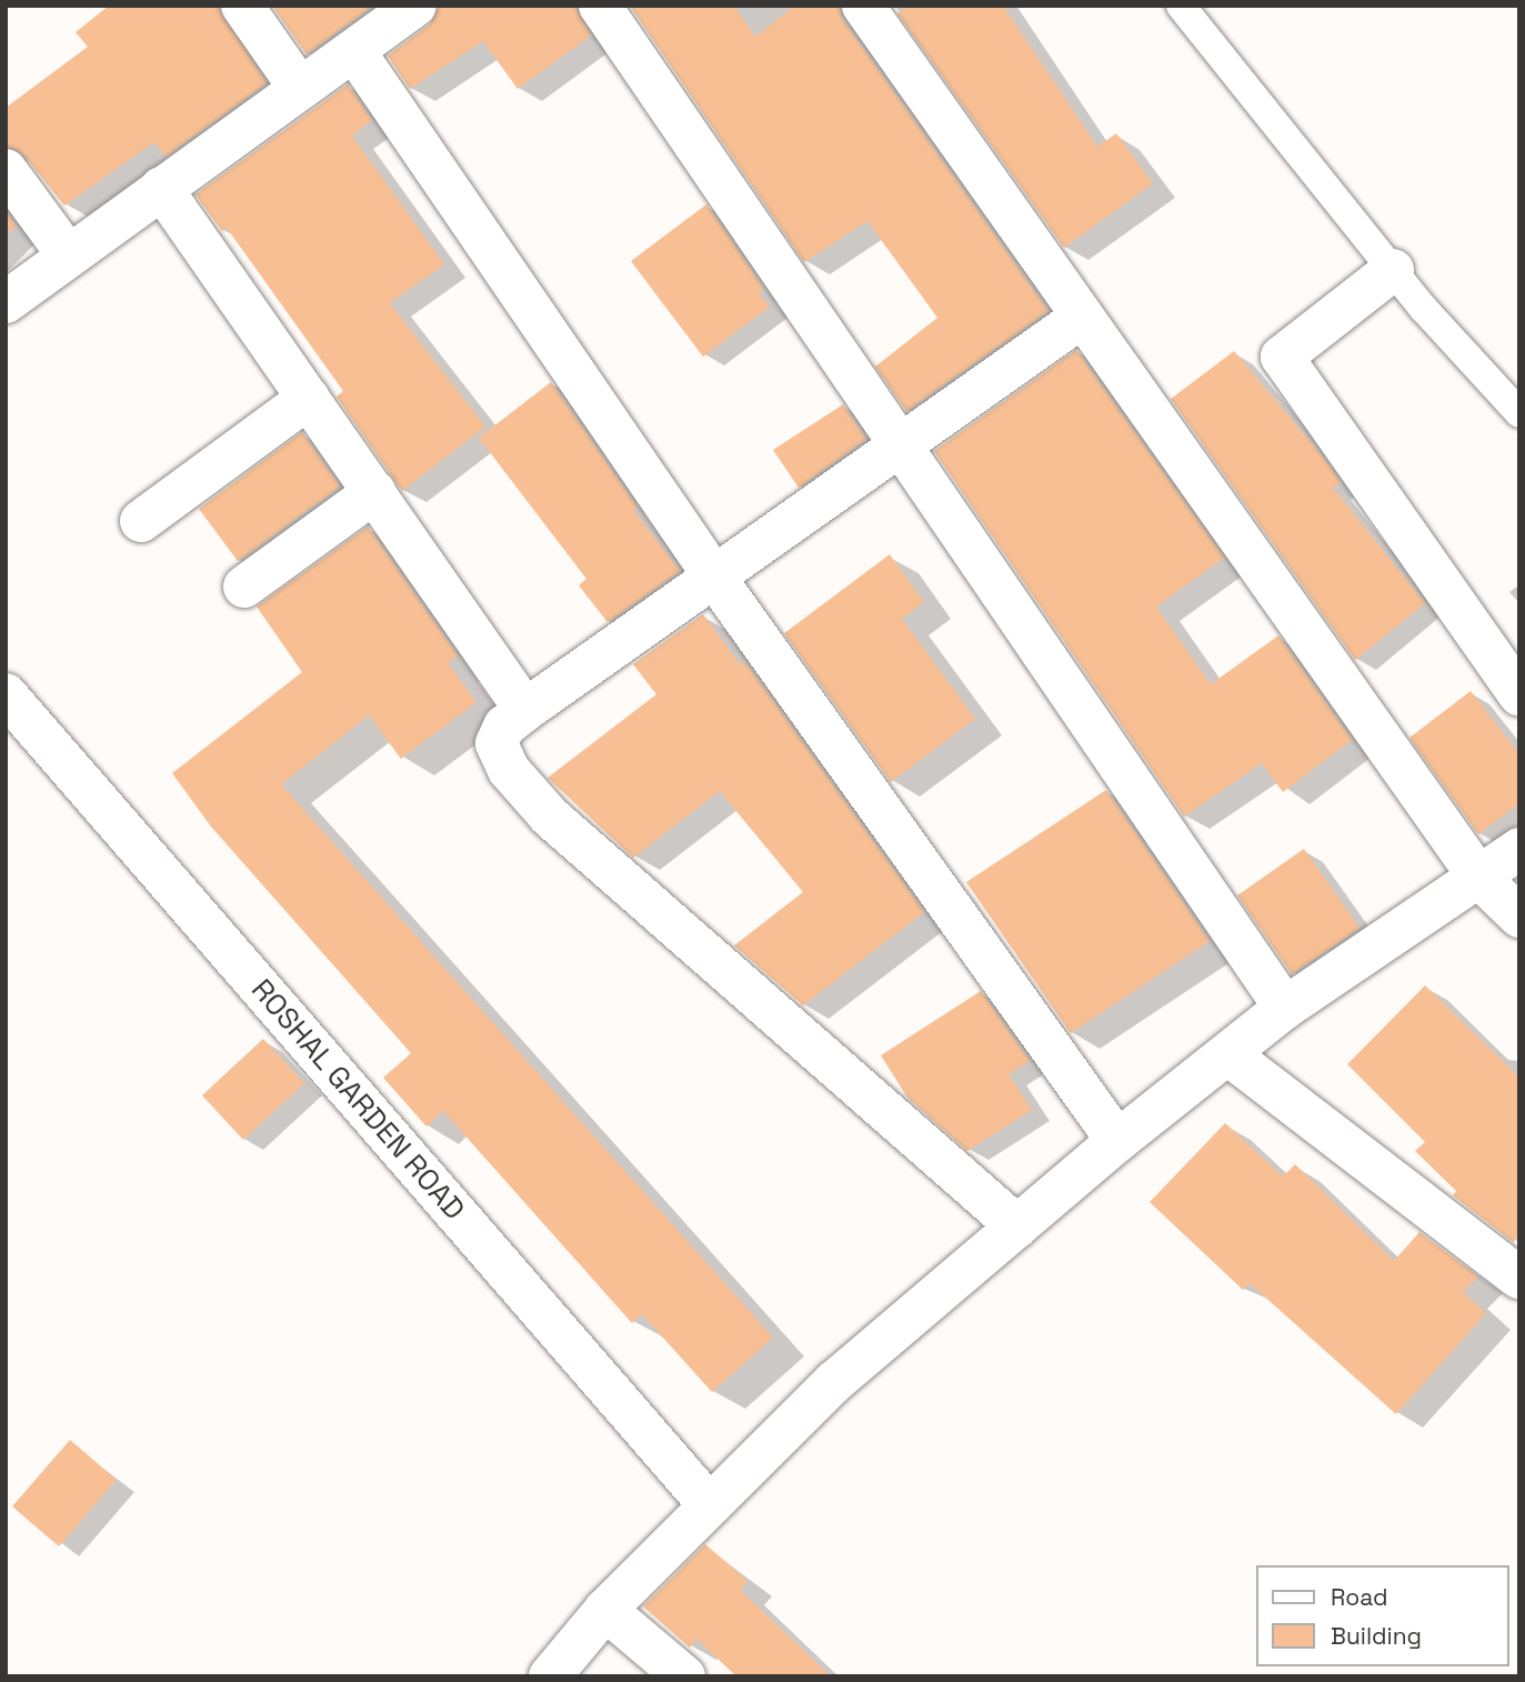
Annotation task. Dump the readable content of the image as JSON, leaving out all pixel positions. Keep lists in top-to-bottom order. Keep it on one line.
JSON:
{"streets":{"street":["ROSHAL GARDEN ROAD"]},"legend":["Road","Building"]}
